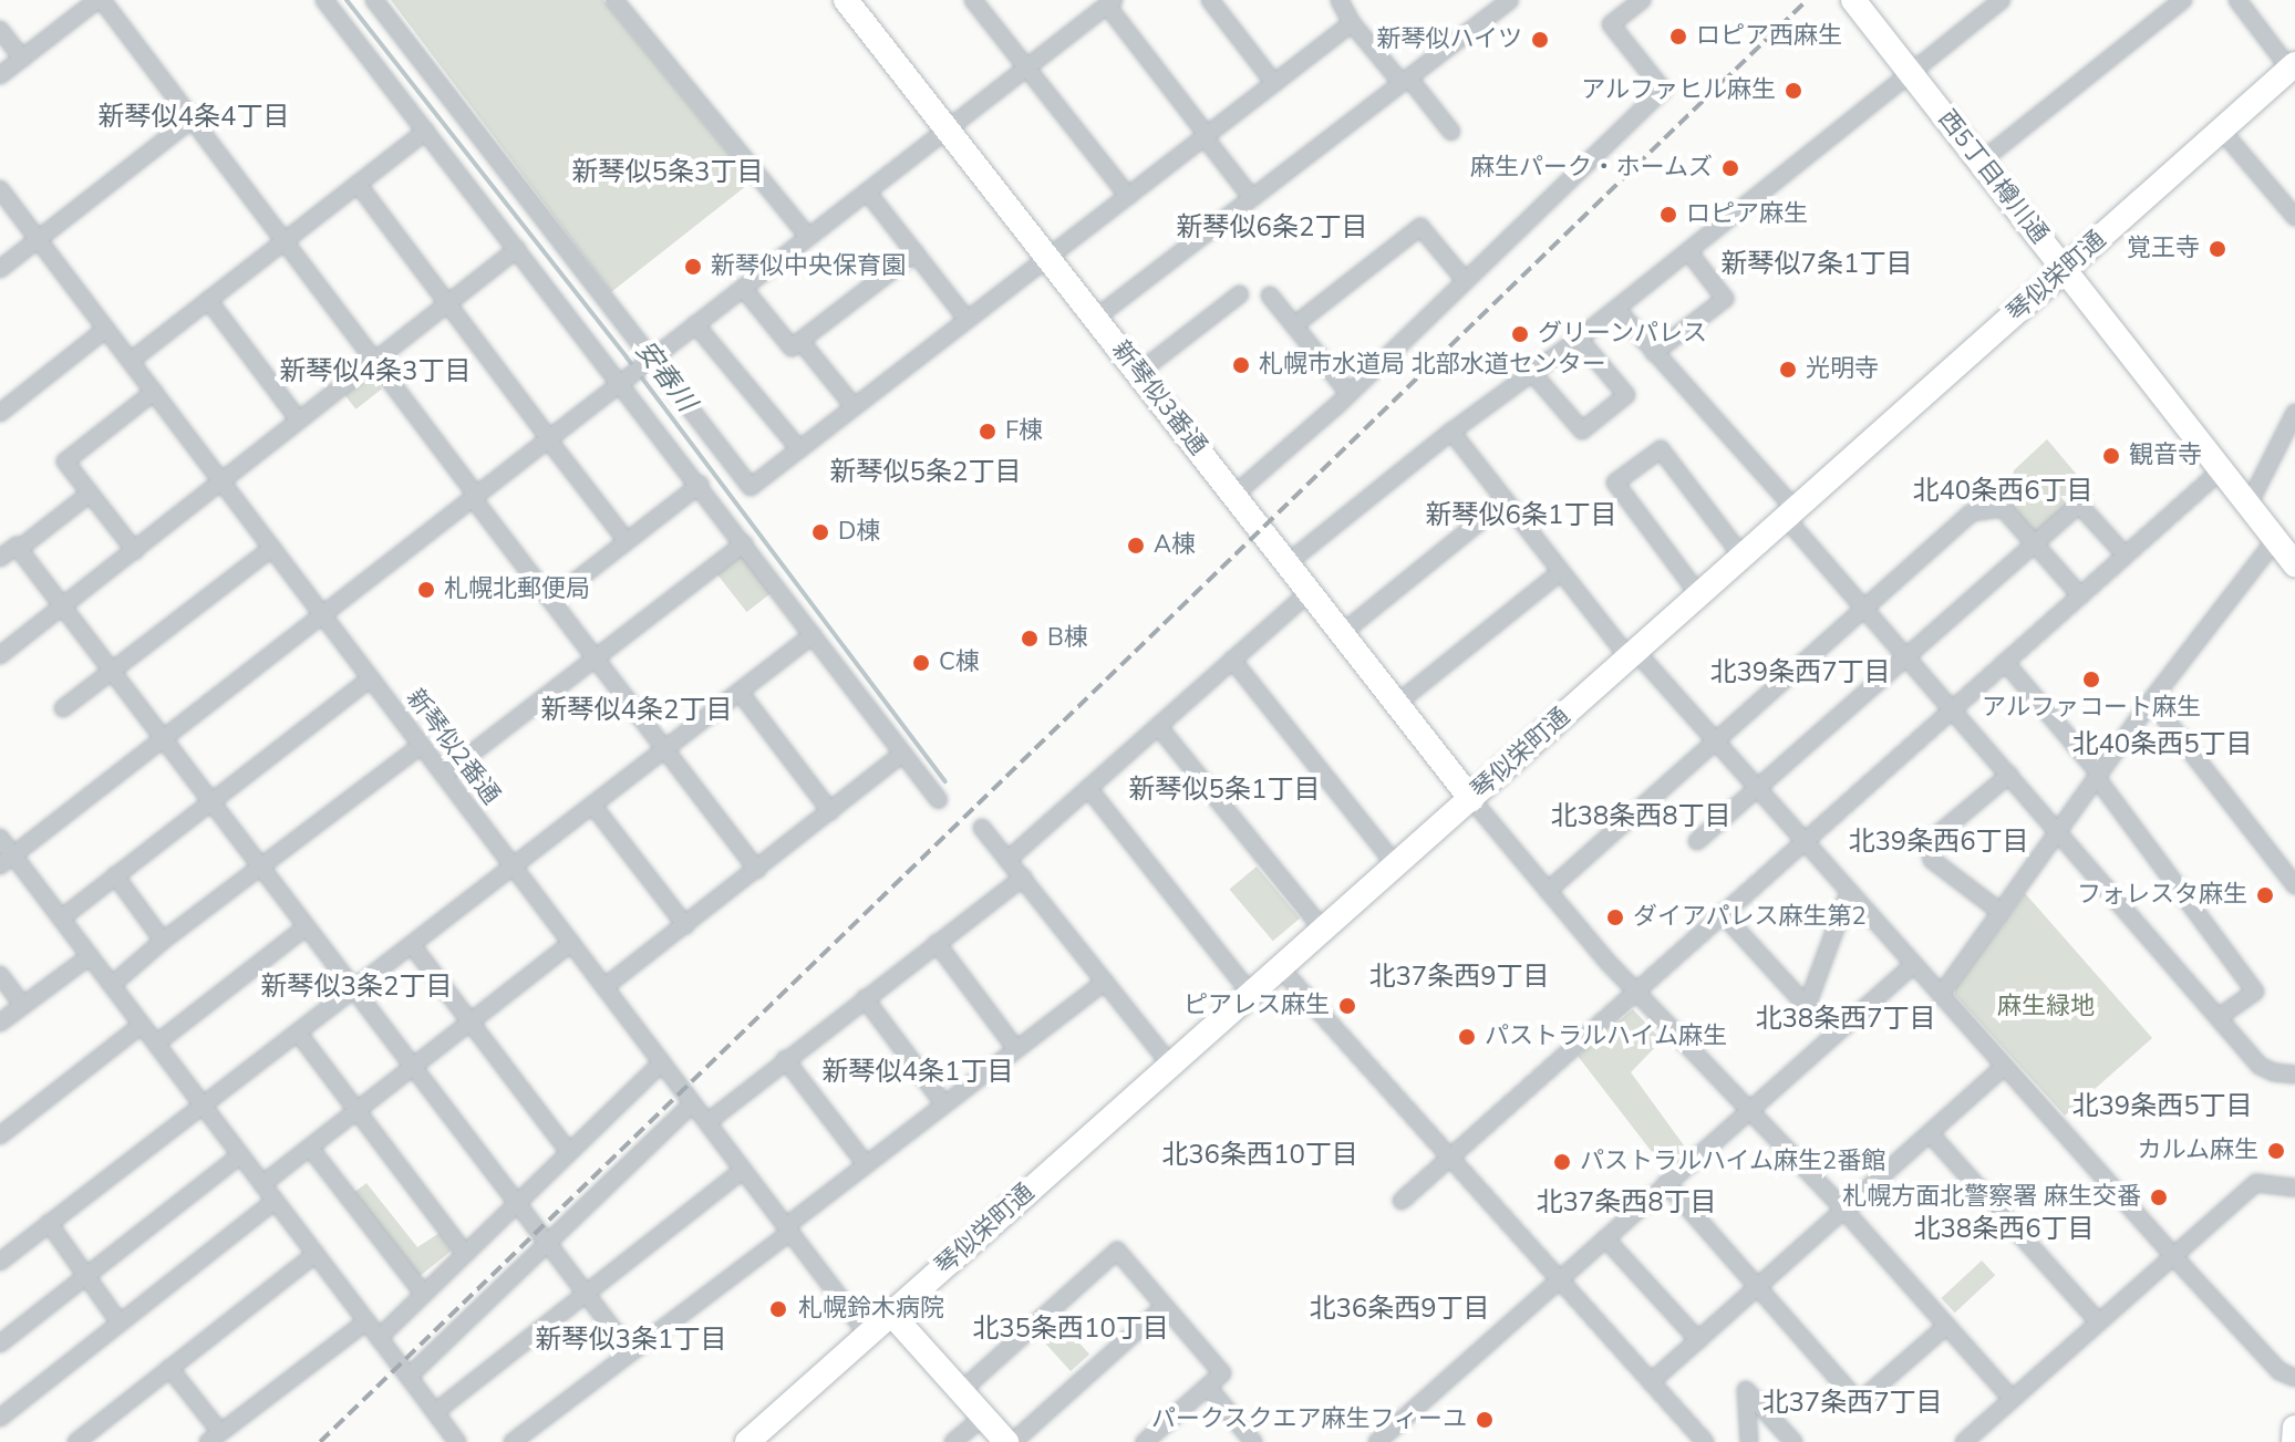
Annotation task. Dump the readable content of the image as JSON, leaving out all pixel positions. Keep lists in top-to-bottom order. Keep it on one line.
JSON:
{"streets":{"main road":["西5丁目樽川通","琴似栄町通","新琴似3番通"],"street":["新琴似2番通"]},"crossings":[["西5丁目樽川通","琴似栄町通"],["琴似栄町通","新琴似3番通"],["琴似栄町通","新琴似2番通"]],"districts":["新琴似4条4丁目","新琴似5条3丁目","新琴似6条2丁目","新琴似7条1丁目","新琴似4条3丁目","新琴似5条2丁目","北40条西6丁目","新琴似6条1丁目","北39条西7丁目","新琴似4条2丁目","北40条西5丁目","新琴似5条1丁目","北38条西8丁目","北39条西6丁目","北37条西9丁目","新琴似3条2丁目","北38条西7丁目","新琴似4条1丁目","北39条西5丁目","北36条西10丁目","北37条西8丁目","北38条西6丁目","北36条西9丁目","北35条西10丁目","新琴似3条1丁目","北37条西7丁目"],"water":["安春川"],"parks":["麻生緑地"],"places":["ロピア西麻生","新琴似ハイツ","アルファヒル麻生","麻生パーク・ホームズ","ロピア麻生","覚王寺","新琴似中央保育園","グリーンパレス","札幌市水道局 北部水道センター","光明寺","F棟","観音寺","D棟","A棟","札幌北郵便局","B棟","C棟","アルファコート麻生","フォレスタ麻生","ダイアパレス麻生第2","ピアレス麻生","パストラルハイム麻生","カルム麻生","パストラルハイム麻生2番館","札幌方面北警察署 麻生交番","札幌鈴木病院","パークスクエア麻生フィーユ"]}
